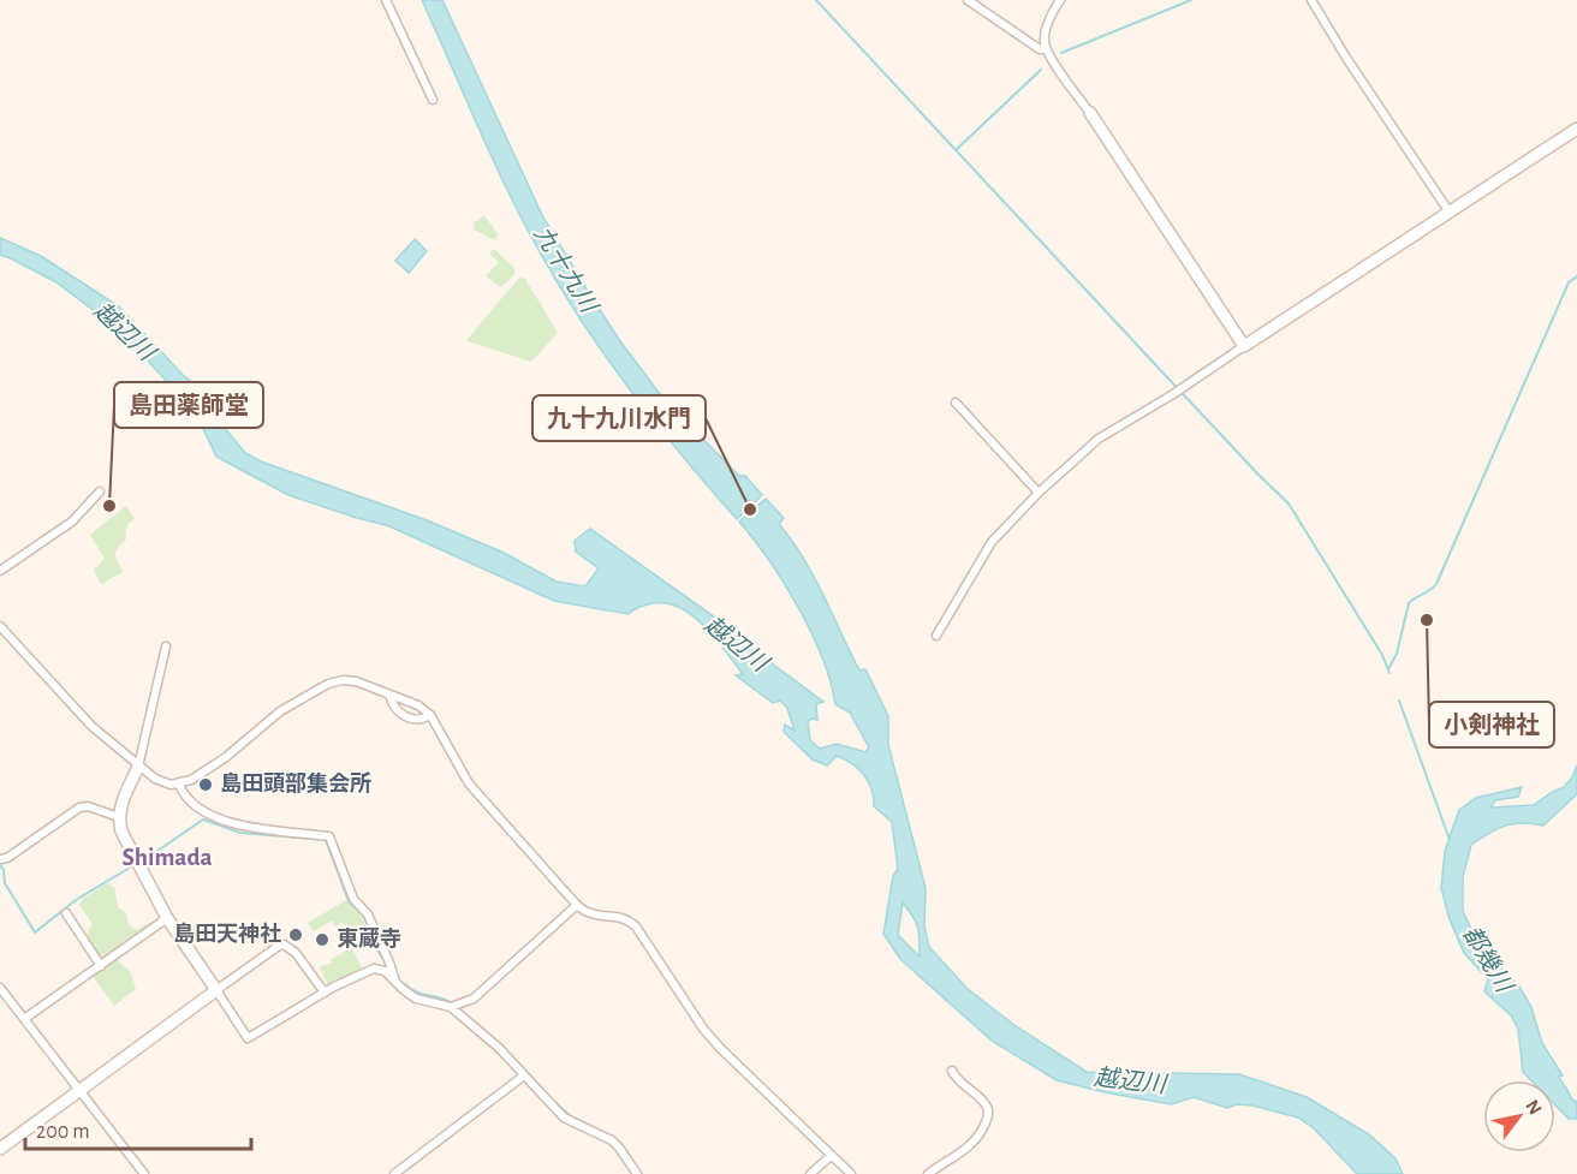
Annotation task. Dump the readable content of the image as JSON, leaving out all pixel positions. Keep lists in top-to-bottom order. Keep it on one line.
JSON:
{"districts":["Shimada"],"water":["九十九川","越辺川","都幾川"],"places":["島田薬師堂","九十九川水門","小剣神社","島田頭部集会所","島田天神社","東蔵寺"],"scale_bar":"200 m","north":"top right"}
